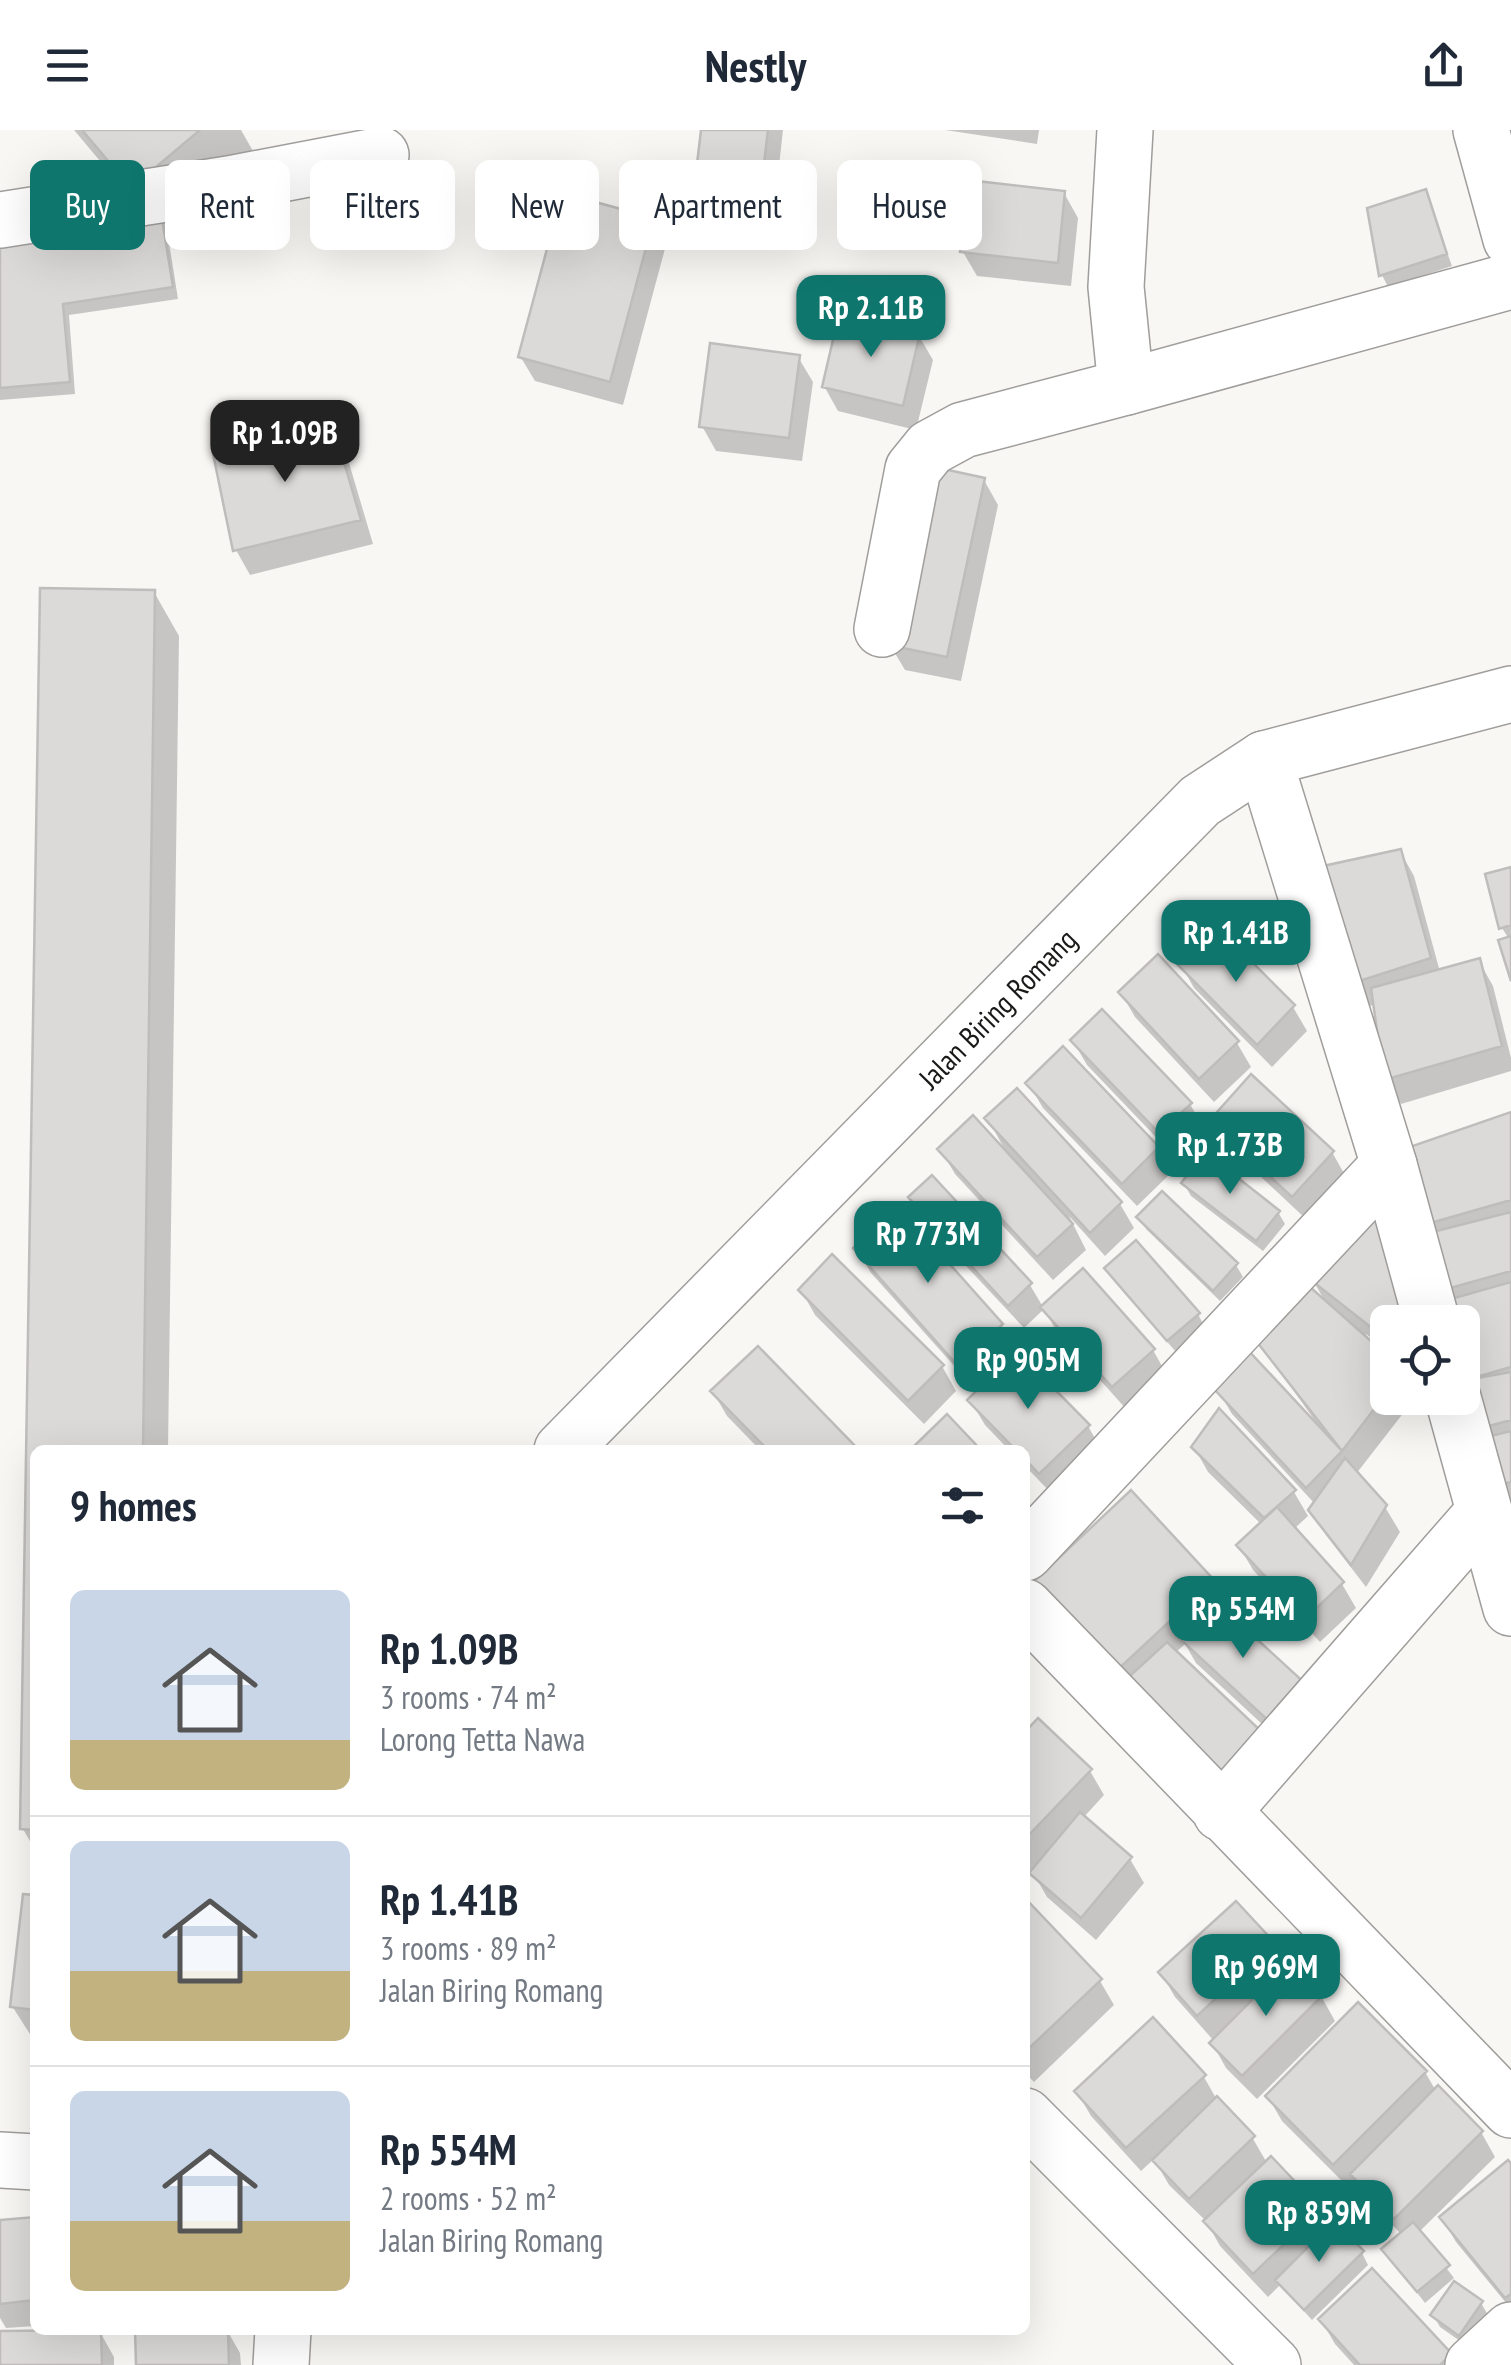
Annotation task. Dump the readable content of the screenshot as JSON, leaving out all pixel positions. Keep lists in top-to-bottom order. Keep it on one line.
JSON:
{"streets":{"street":["Jalan Biring Romang"]},"page":{"header":"Nestly","chip":["Buy","Rent","Filters","New","Apartment","House"],"price":["Rp 2.11B","Rp 1.09B","Rp 1.41B","Rp 1.73B","Rp 773M","Rp 905M","Rp 554M","Rp 969M","Rp 859M"],"heading":"9 homes","list":[{"name":"Rp 1.09B","note":"3 rooms · 74 m² · Lorong Tetta Nawa"},{"name":"Rp 1.41B","note":"3 rooms · 89 m² · Jalan Biring Romang"},{"name":"Rp 554M","note":"2 rooms · 52 m² · Jalan Biring Romang"}]}}
